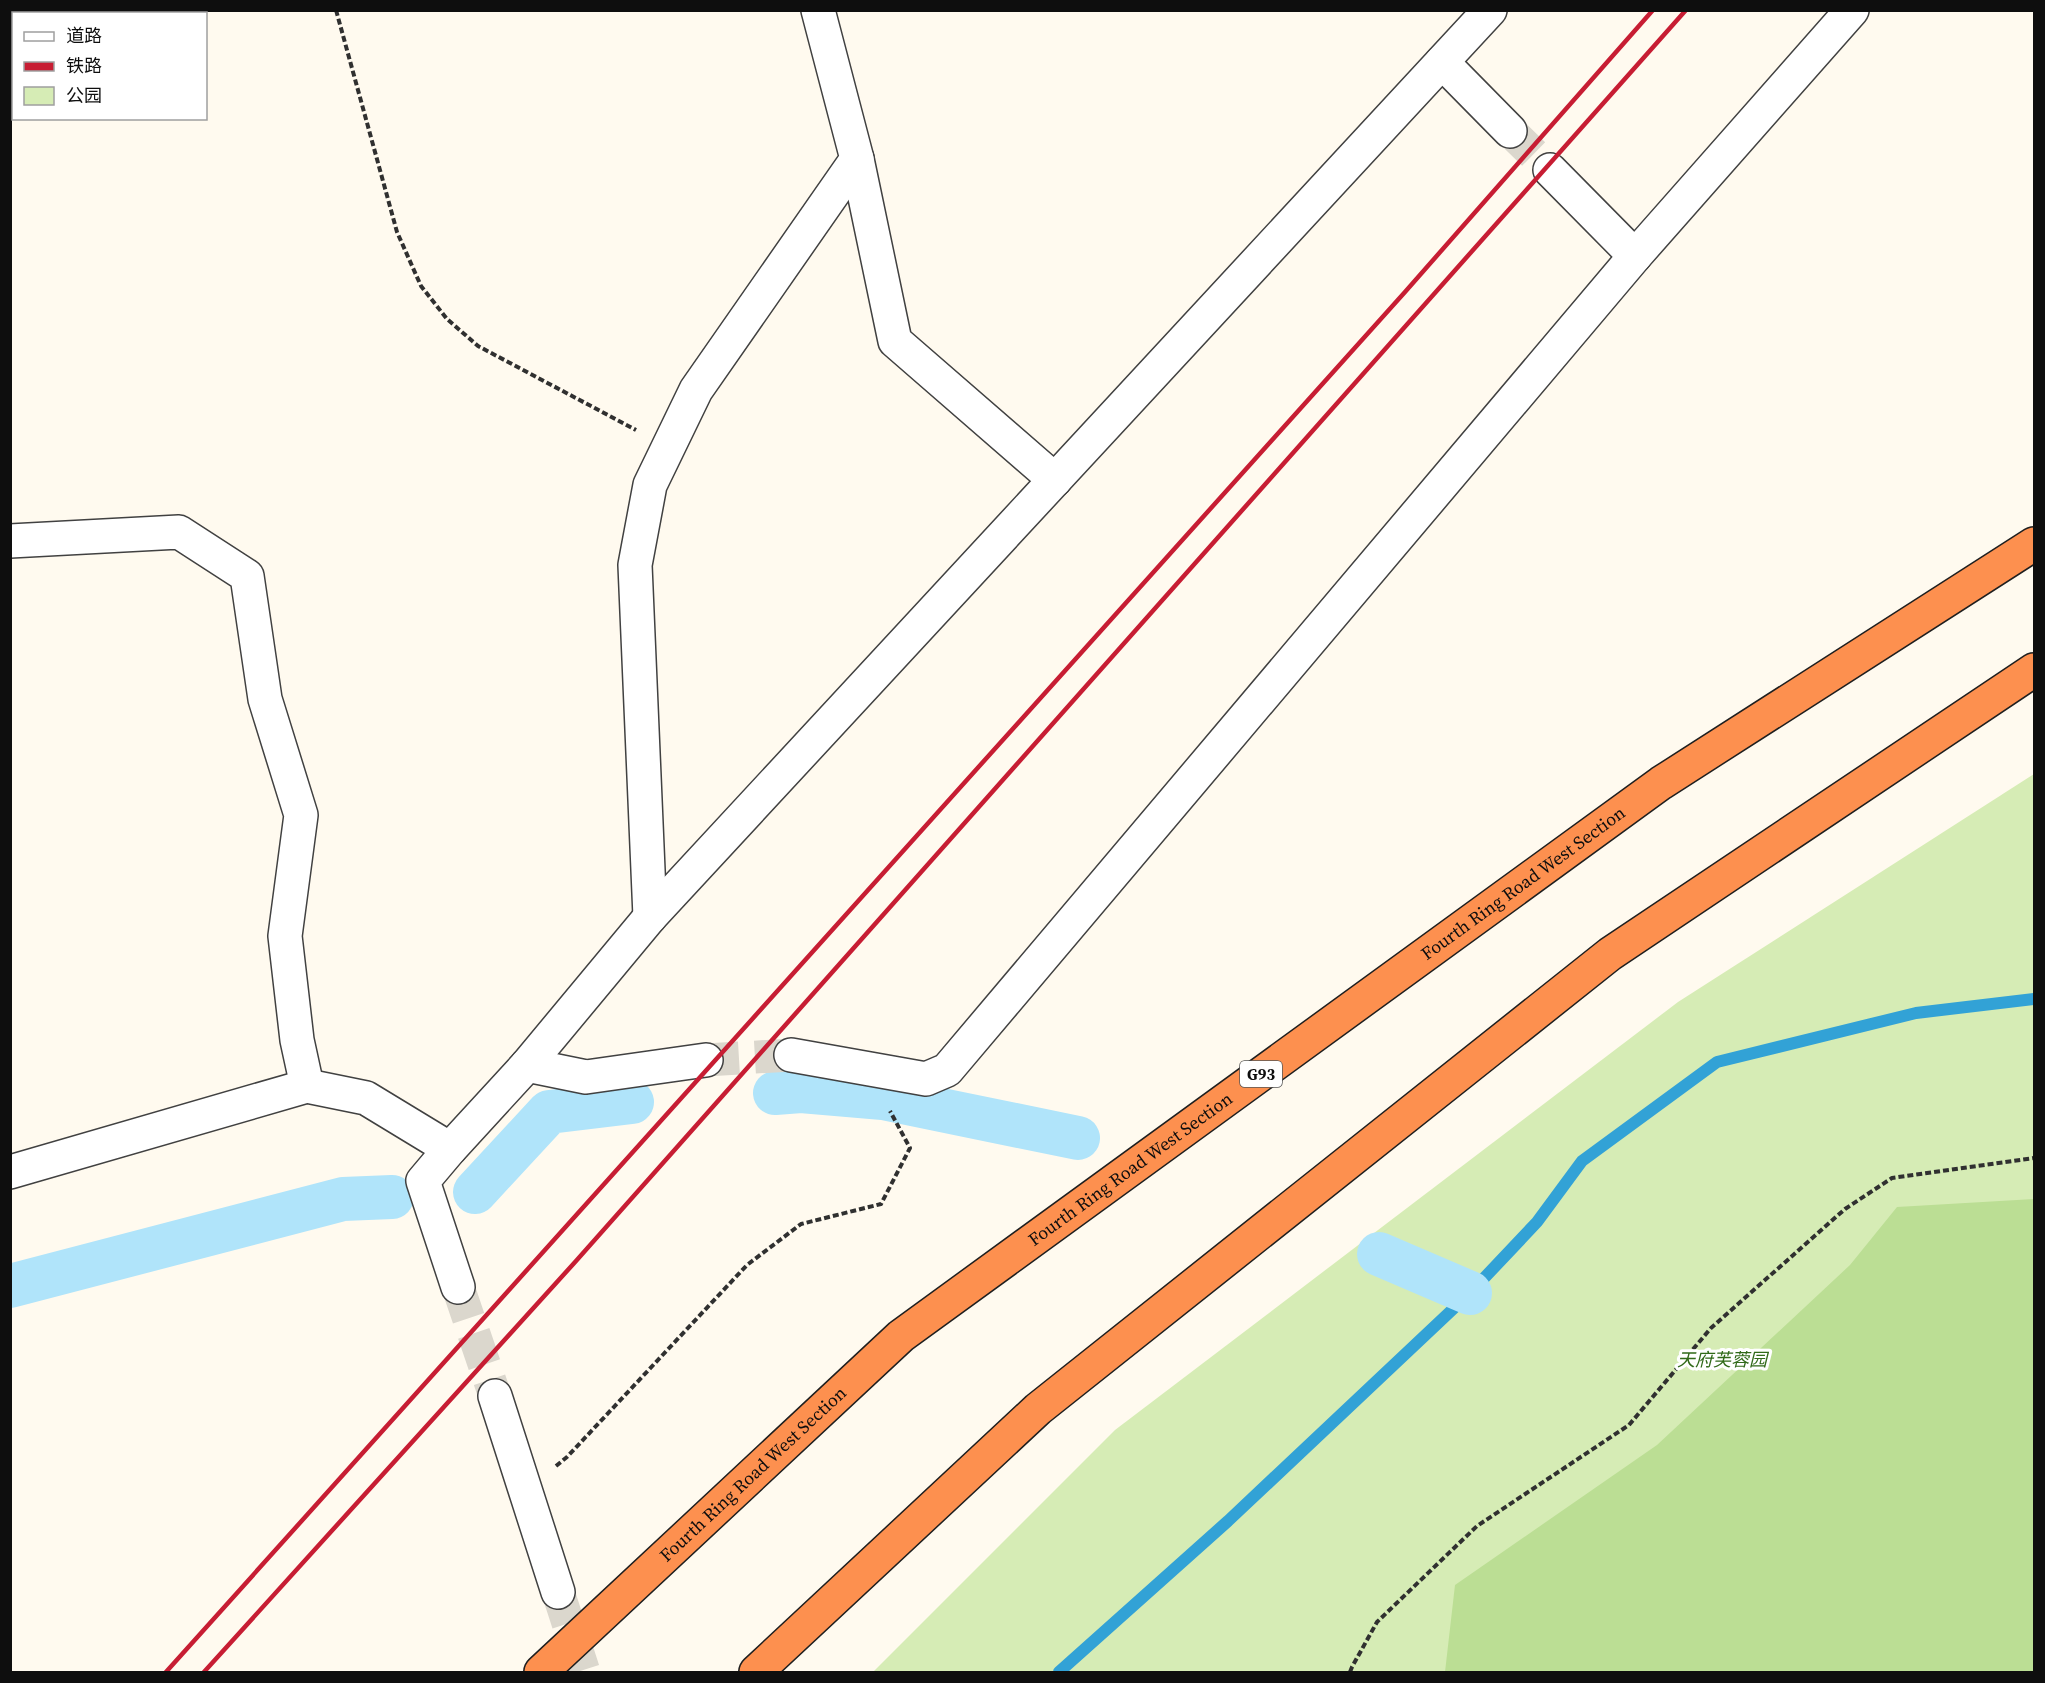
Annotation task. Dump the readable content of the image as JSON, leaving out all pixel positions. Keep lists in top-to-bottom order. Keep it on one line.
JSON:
{"streets":{"highway":["Fourth Ring Road West Section","G93"]},"parks":["天府芙蓉园"],"legend":["道路","铁路","公园"]}
